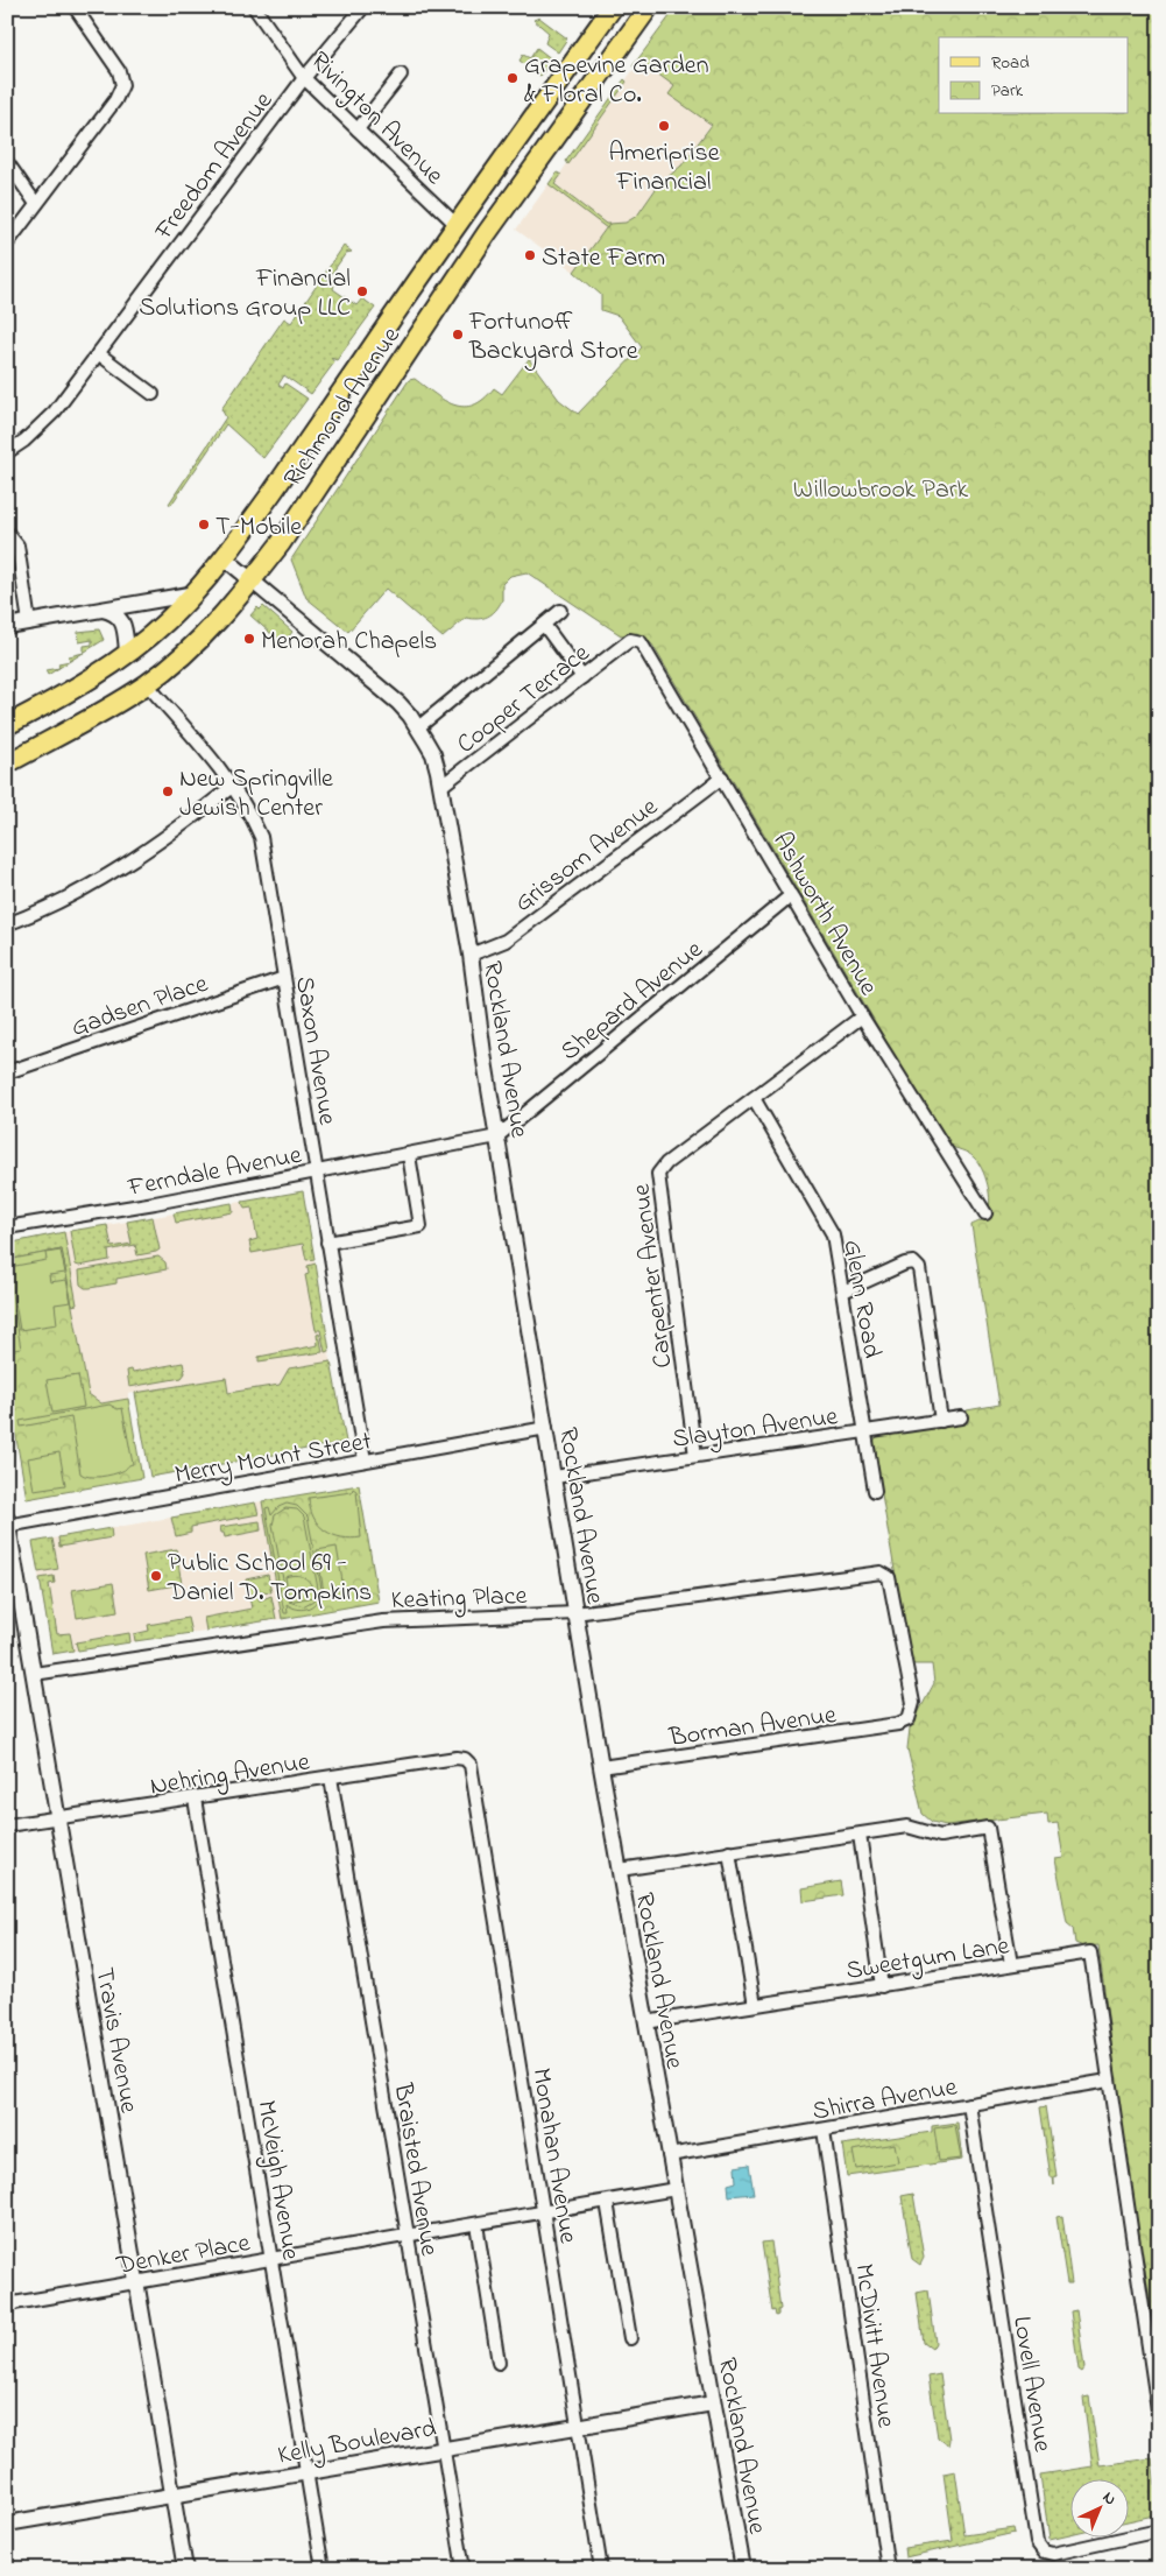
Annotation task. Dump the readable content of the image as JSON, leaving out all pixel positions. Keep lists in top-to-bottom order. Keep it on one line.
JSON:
{"streets":{"main road":["Richmond Avenue"],"street":["Rivington Avenue","Freedom Avenue","Cooper Terrace","Grissom Avenue","Ashworth Avenue","Shepard Avenue","Gadsen Place","Rockland Avenue","Saxon Avenue","Ferndale Avenue","Carpenter Avenue","Glenn Road","Slayton Avenue","Merry Mount Street","Keating Place","Borman Avenue","Nehring Avenue","Sweetgum Lane","Travis Avenue","Shirra Avenue","Monahan Avenue","Braisted Avenue","McVeigh Avenue","Denker Place","McDivitt Avenue","Lovell Avenue","Kelly Boulevard"]},"crossings":[["Rivington Avenue","Freedom Avenue"],["Rivington Avenue","Richmond Avenue"],["Richmond Avenue","Rockland Avenue"],["Richmond Avenue","Saxon Avenue"],["Cooper Terrace","Ashworth Avenue"],["Cooper Terrace","Rockland Avenue"],["Grissom Avenue","Ashworth Avenue"],["Grissom Avenue","Rockland Avenue"],["Ashworth Avenue","Shepard Avenue"],["Ashworth Avenue","Carpenter Avenue"],["Shepard Avenue","Rockland Avenue"],["Shepard Avenue","Ferndale Avenue"],["Gadsen Place","Saxon Avenue"],["Rockland Avenue","Ferndale Avenue"],["Rockland Avenue","Slayton Avenue"],["Rockland Avenue","Merry Mount Street"],["Rockland Avenue","Keating Place"],["Rockland Avenue","Borman Avenue"],["Rockland Avenue","Sweetgum Lane"],["Rockland Avenue","Shirra Avenue"],["Rockland Avenue","Denker Place"],["Rockland Avenue","Kelly Boulevard"],["Saxon Avenue","Ferndale Avenue"],["Saxon Avenue","Merry Mount Street"],["Carpenter Avenue","Glenn Road"],["Carpenter Avenue","Slayton Avenue"],["Glenn Road","Slayton Avenue"],["Merry Mount Street","Travis Avenue"],["Keating Place","Borman Avenue"],["Keating Place","Travis Avenue"],["Nehring Avenue","Travis Avenue"],["Nehring Avenue","Monahan Avenue"],["Nehring Avenue","Braisted Avenue"],["Nehring Avenue","McVeigh Avenue"],["Sweetgum Lane","Shirra Avenue"],["Travis Avenue","Denker Place"],["Travis Avenue","Kelly Boulevard"],["Shirra Avenue","McDivitt Avenue"],["Shirra Avenue","Lovell Avenue"],["Monahan Avenue","Denker Place"],["Monahan Avenue","Kelly Boulevard"],["Braisted Avenue","Denker Place"],["Braisted Avenue","Kelly Boulevard"],["McVeigh Avenue","Denker Place"],["McVeigh Avenue","Kelly Boulevard"]],"parks":["Willowbrook Park"],"places":["Grapevine Garden & Floral Co.","Ameriprise Financial","State Farm","Financial Solutions Group LLC","Fortunoff Backyard Store","T-Mobile","Menorah Chapels","New Springville Jewish Center","Public School 69 - Daniel D. Tompkins"],"legend":["Road","Park"],"north":"top right"}
